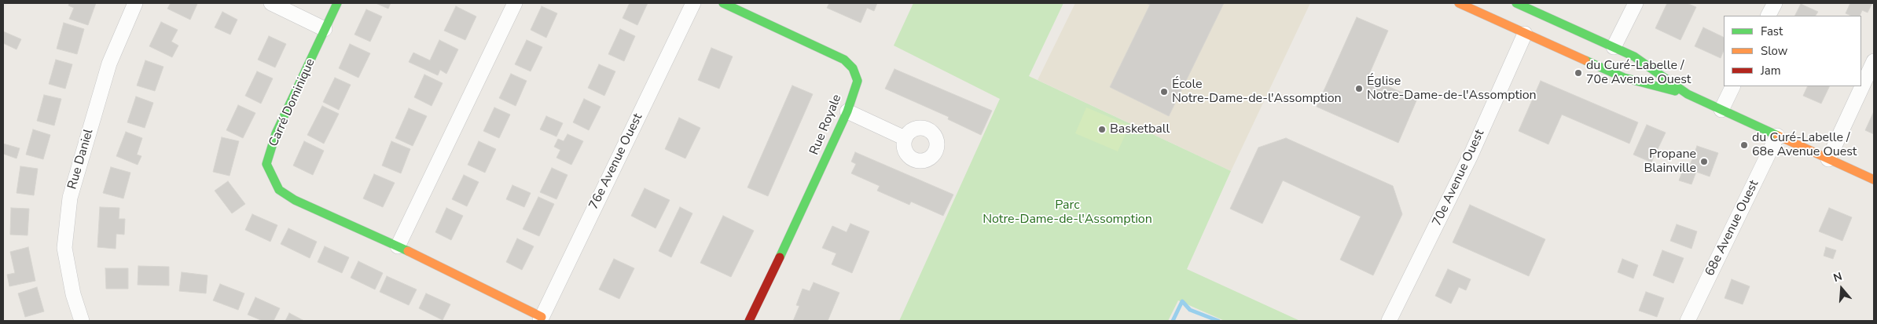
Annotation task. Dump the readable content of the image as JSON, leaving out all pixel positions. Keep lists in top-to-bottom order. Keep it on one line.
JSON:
{"streets":{"street":["Carré Dominique","Rue Royale","Rue Daniel","76e Avenue Ouest","70e Avenue Ouest","68e Avenue Ouest"]},"crossings":[["Carré Dominique","76e Avenue Ouest"]],"parks":["Parc Notre-Dame-de-l'Assomption"],"places":["du Curé-Labelle / 70e Avenue Ouest","Église Notre-Dame-de-l'Assomption","École Notre-Dame-de-l'Assomption","Basketball","du Curé-Labelle / 68e Avenue Ouest","Propane Blainville"],"legend":["Fast","Slow","Jam"],"north":"top"}
